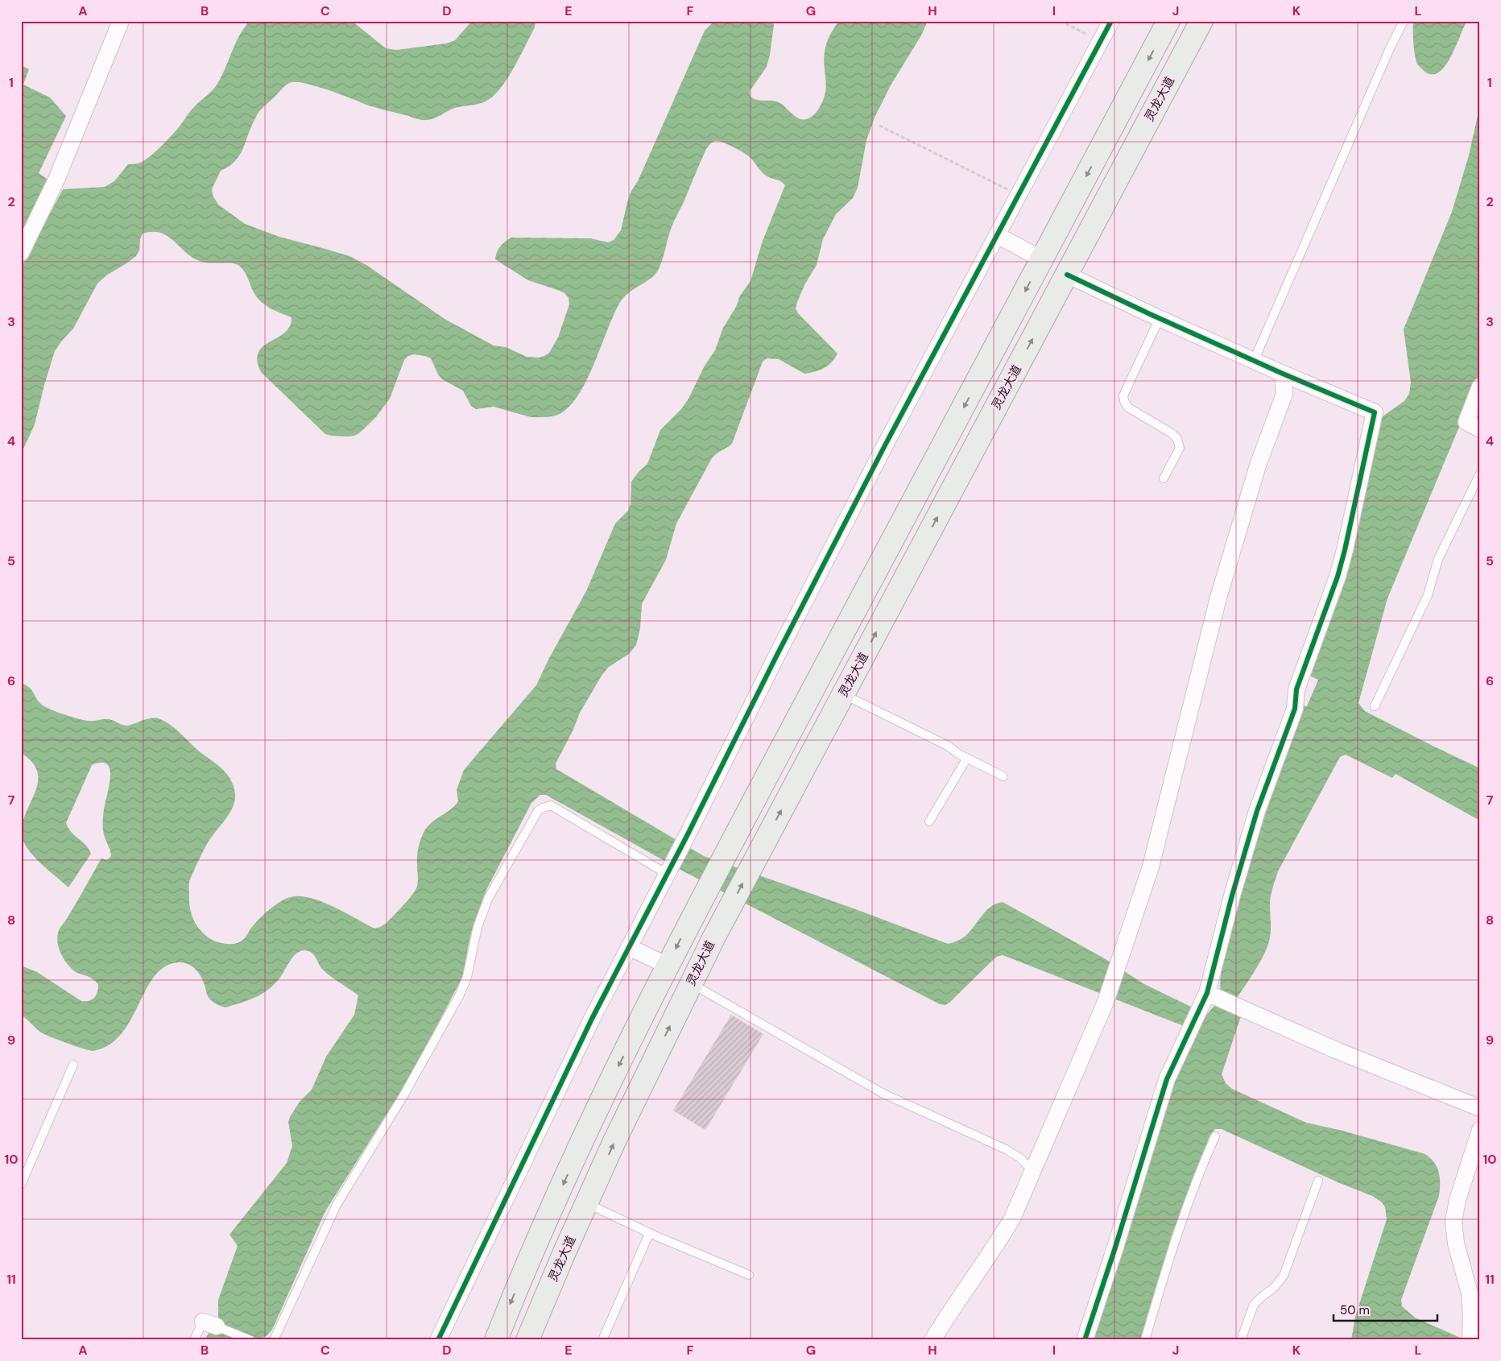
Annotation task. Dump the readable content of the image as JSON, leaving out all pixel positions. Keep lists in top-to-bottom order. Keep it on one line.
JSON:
{"streets":{"main road":["灵龙大道"]},"scale_bar":"50 m","grid":{"columns":["A","B","C","D","E","F","G","H","I","J","K","L"],"rows":["1","2","3","4","5","6","7","8","9","10","11"]}}
